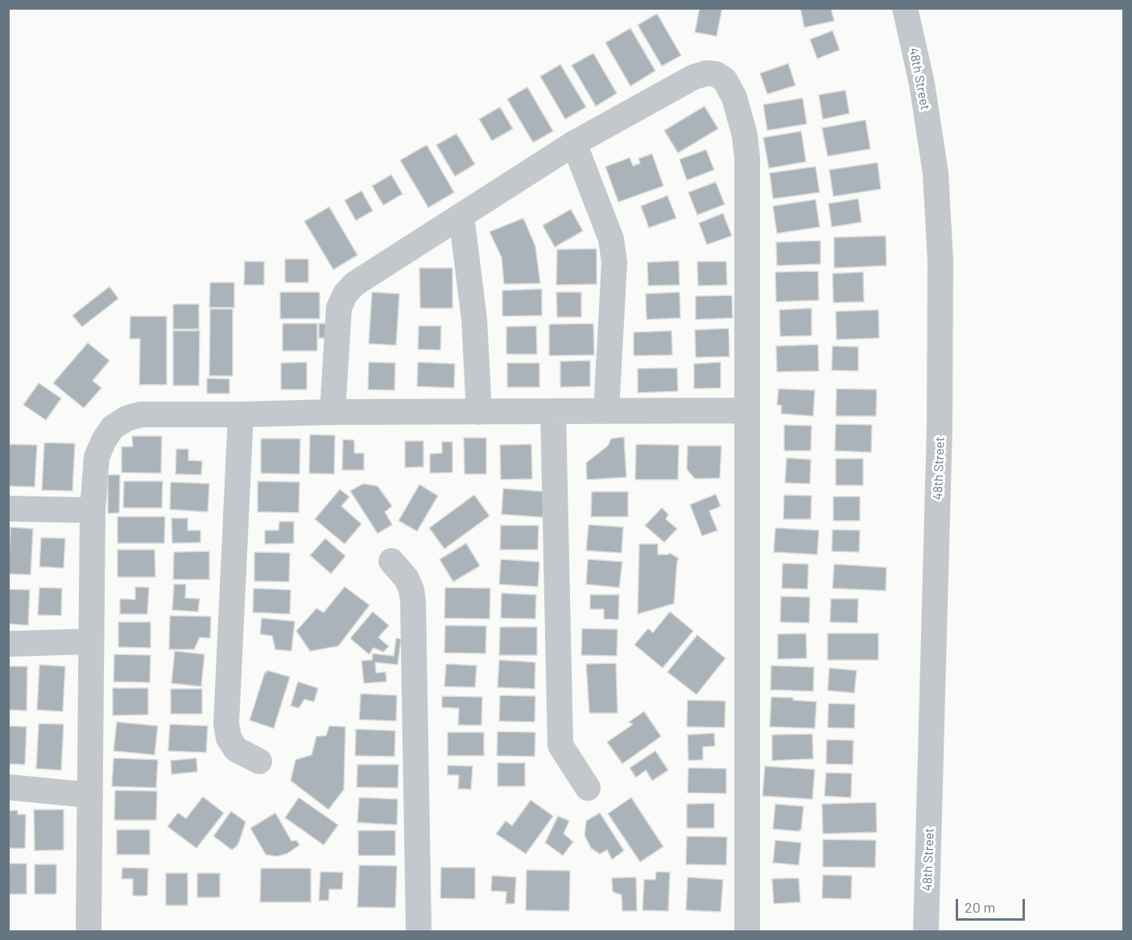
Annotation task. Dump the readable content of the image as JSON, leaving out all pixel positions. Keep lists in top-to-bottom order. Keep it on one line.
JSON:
{"streets":{"street":["48th Street"]},"scale_bar":"20 m"}
